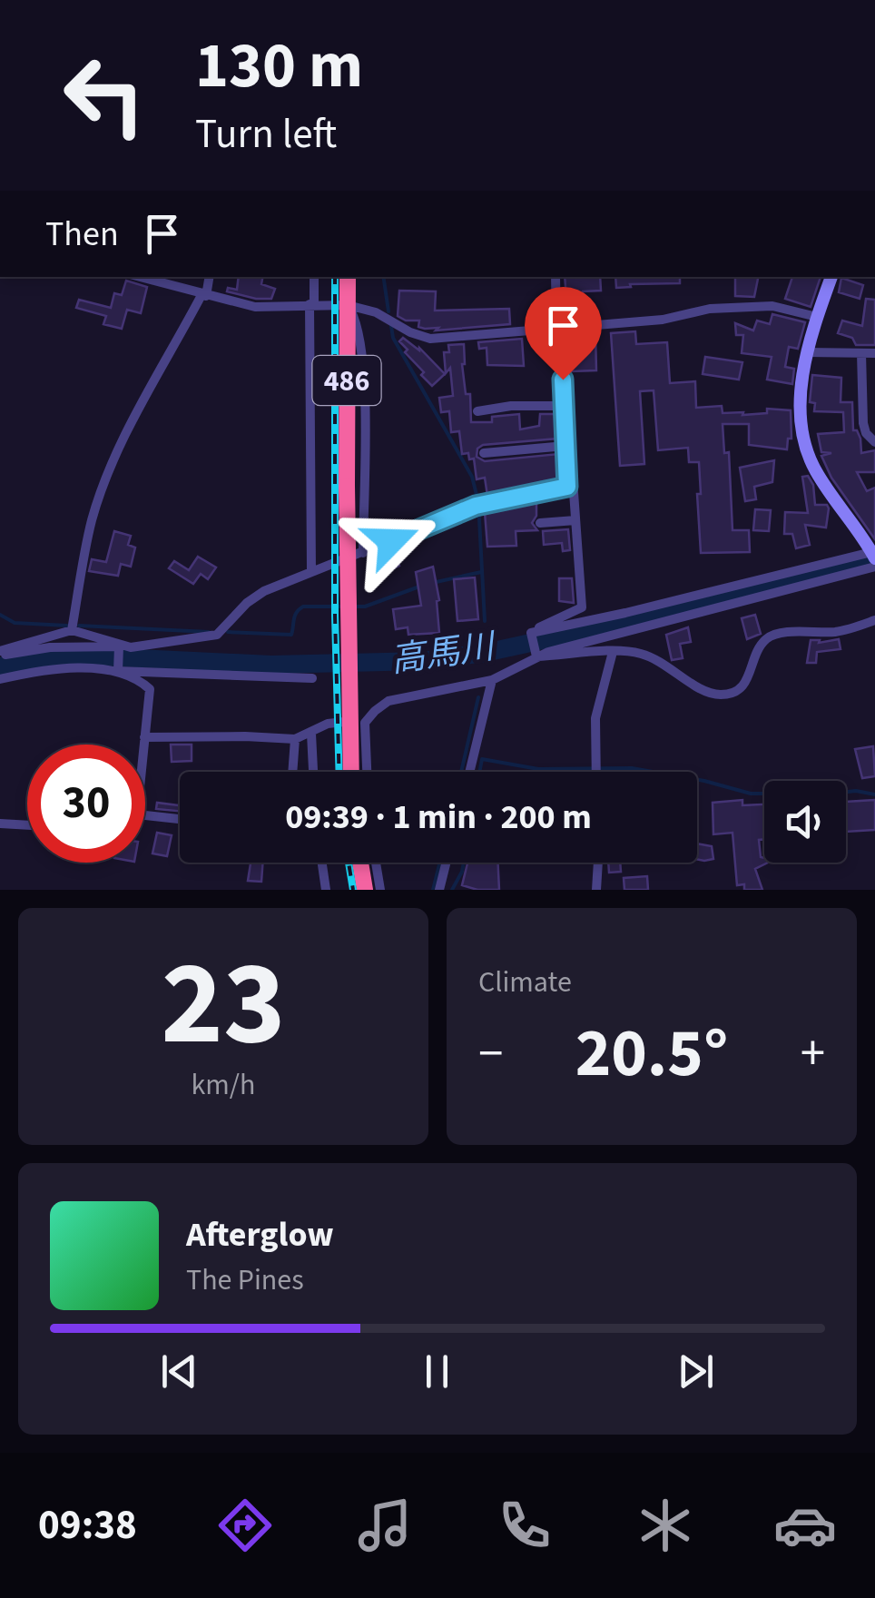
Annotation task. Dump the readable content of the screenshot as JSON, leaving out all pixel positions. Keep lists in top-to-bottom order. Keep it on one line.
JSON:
{"streets":{"highway":["486"]},"water":["高馬川"],"page":{"turn":["130 m","Turn left"],"then":"Then","limit":"30","trip":"09:39 · 1 min · 200 m","tile":[["23","km/h"],"Climate"],"heat":["−","20.5°","+"],"song":["Afterglow","The Pines"],"tabs":"09:38"}}
